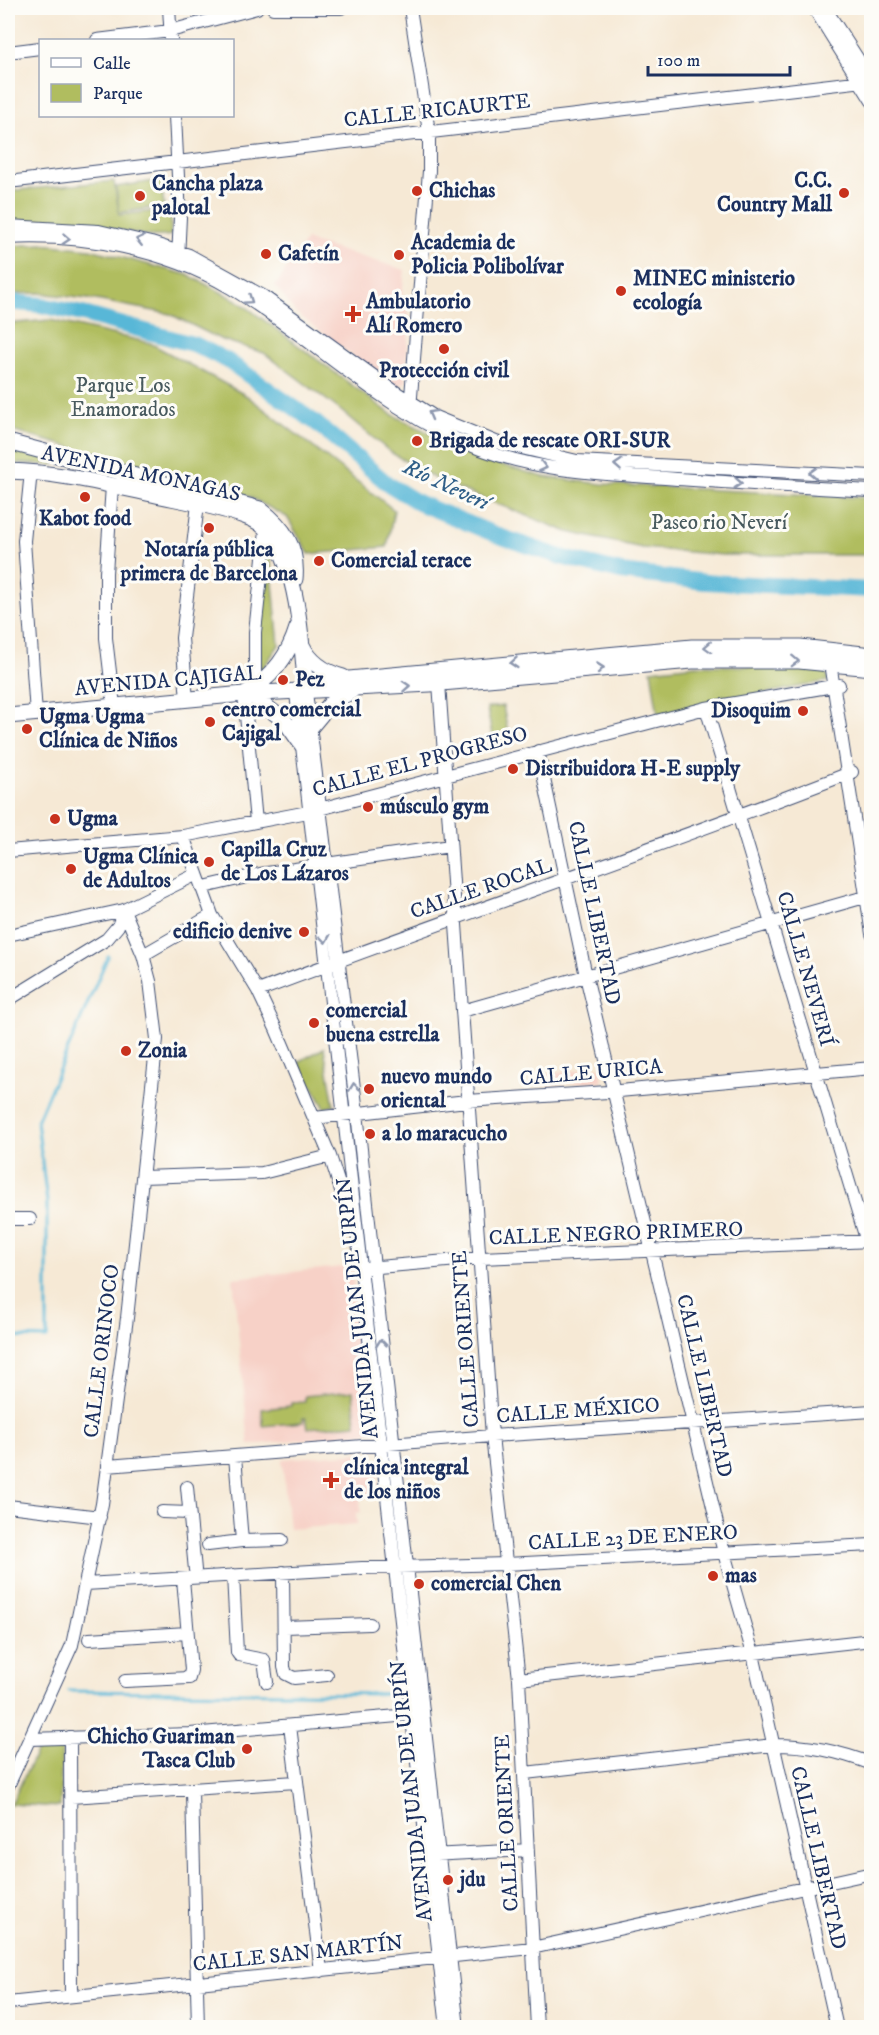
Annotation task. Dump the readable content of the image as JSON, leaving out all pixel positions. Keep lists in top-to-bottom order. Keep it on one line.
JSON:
{"streets":{"main road":["AVENIDA MONAGAS","AVENIDA CAJIGAL"],"street":["CALLE RICAURTE","CALLE EL PROGRESO","CALLE ROCAL","CALLE LIBERTAD","CALLE NEVERÍ","CALLE URICA","CALLE NEGRO PRIMERO","AVENIDA JUAN DE URPÍN","CALLE ORIENTE","CALLE ORINOCO","CALLE MÉXICO","CALLE 23 DE ENERO","CALLE SAN MARTÍN"]},"crossings":[["AVENIDA MONAGAS","AVENIDA CAJIGAL"],["AVENIDA MONAGAS","AVENIDA JUAN DE URPÍN"],["AVENIDA CAJIGAL","AVENIDA JUAN DE URPÍN"],["CALLE EL PROGRESO","CALLE LIBERTAD"],["CALLE EL PROGRESO","CALLE NEVERÍ"],["CALLE EL PROGRESO","AVENIDA JUAN DE URPÍN"],["CALLE EL PROGRESO","CALLE ORIENTE"],["CALLE ROCAL","CALLE LIBERTAD"],["CALLE ROCAL","CALLE NEVERÍ"],["CALLE ROCAL","AVENIDA JUAN DE URPÍN"],["CALLE ROCAL","CALLE ORIENTE"],["CALLE LIBERTAD","CALLE URICA"],["CALLE LIBERTAD","CALLE NEGRO PRIMERO"],["CALLE LIBERTAD","CALLE MÉXICO"],["CALLE LIBERTAD","CALLE 23 DE ENERO"],["CALLE LIBERTAD","CALLE SAN MARTÍN"],["CALLE NEVERÍ","CALLE URICA"],["CALLE NEVERÍ","CALLE NEGRO PRIMERO"],["CALLE URICA","AVENIDA JUAN DE URPÍN"],["CALLE URICA","CALLE ORIENTE"],["CALLE NEGRO PRIMERO","AVENIDA JUAN DE URPÍN"],["CALLE NEGRO PRIMERO","CALLE ORIENTE"],["AVENIDA JUAN DE URPÍN","CALLE MÉXICO"],["AVENIDA JUAN DE URPÍN","CALLE 23 DE ENERO"],["AVENIDA JUAN DE URPÍN","CALLE SAN MARTÍN"],["CALLE ORIENTE","CALLE MÉXICO"],["CALLE ORIENTE","CALLE 23 DE ENERO"],["CALLE ORIENTE","CALLE SAN MARTÍN"],["CALLE ORINOCO","CALLE MÉXICO"]],"water":["Río Neverí"],"parks":["Parque Los Enamorados","Paseo rio Neverí"],"places":{"other":["Chichas","C.C. Country Mall","Cancha plaza palotal","Cafetín","Academia de Policia Polibolívar","MINEC ministerio ecología","Protección civil","Brigada de rescate ORI-SUR","Kabot food","Notaría pública primera de Barcelona","Comercial terace","Pez","Disoquim","centro comercial Cajigal","Ugma Ugma Clínica de Niños","Distribuidora H-E supply","músculo gym","Ugma","Capilla Cruz de Los Lázaros","Ugma Clínica de Adultos","edificio denive","comercial buena estrella","Zonia","nuevo mundo oriental","a lo maracucho","mas","comercial Chen","Chicho Guariman Tasca Club","jdu"],"health":["Ambulatorio Alí Romero","clínica integral de los niños"]},"legend":["Calle","Parque"],"scale_bar":"100 m"}
